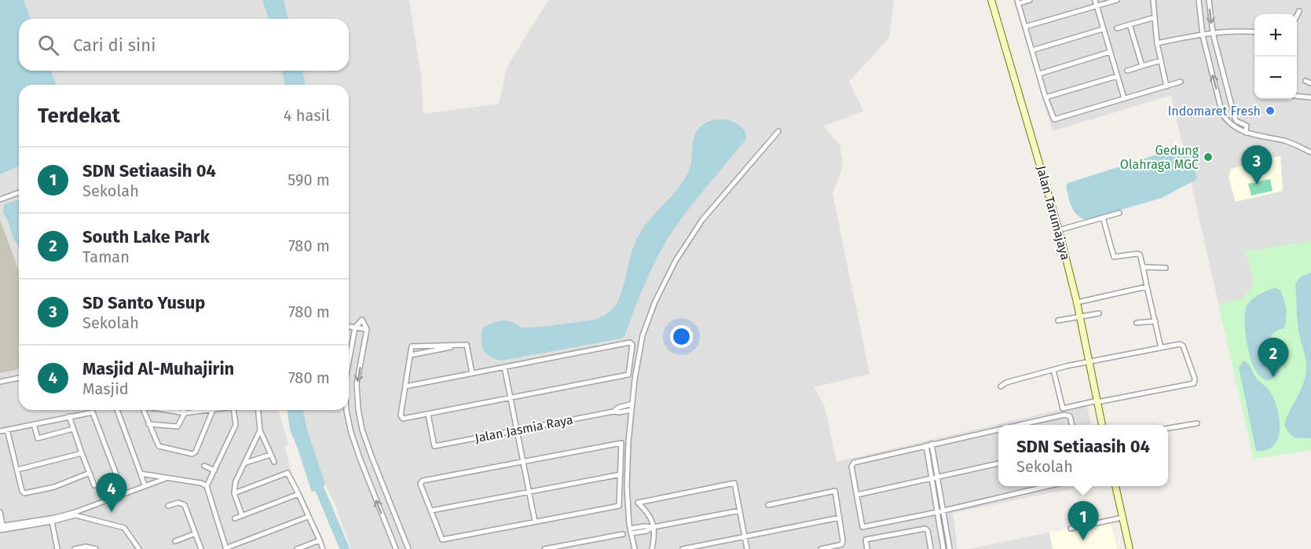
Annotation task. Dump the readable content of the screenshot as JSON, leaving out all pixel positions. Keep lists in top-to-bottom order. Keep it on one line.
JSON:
{"streets":{"street":["Jalan Tarumajaya","Jalan Jasmia Raya"]},"places":["Indomaret Fresh","Gedung Olahraga MGC"],"page":{"map_buttons":["+","−"],"search":"Cari di sini","heading":["Terdekat","4 hasil"],"pins":["3","2","4","1"],"list":[{"mark":"1","name":"SDN Setiaasih 04","note":"Sekolah","value":"590 m"},{"mark":"2","name":"South Lake Park","note":"Taman","value":"780 m"},{"mark":"3","name":"SD Santo Yusup","note":"Sekolah","value":"780 m"},{"mark":"4","name":"Masjid Al-Muhajirin","note":"Masjid","value":"780 m"}],"popup":["SDN Setiaasih 04","Sekolah"]}}
